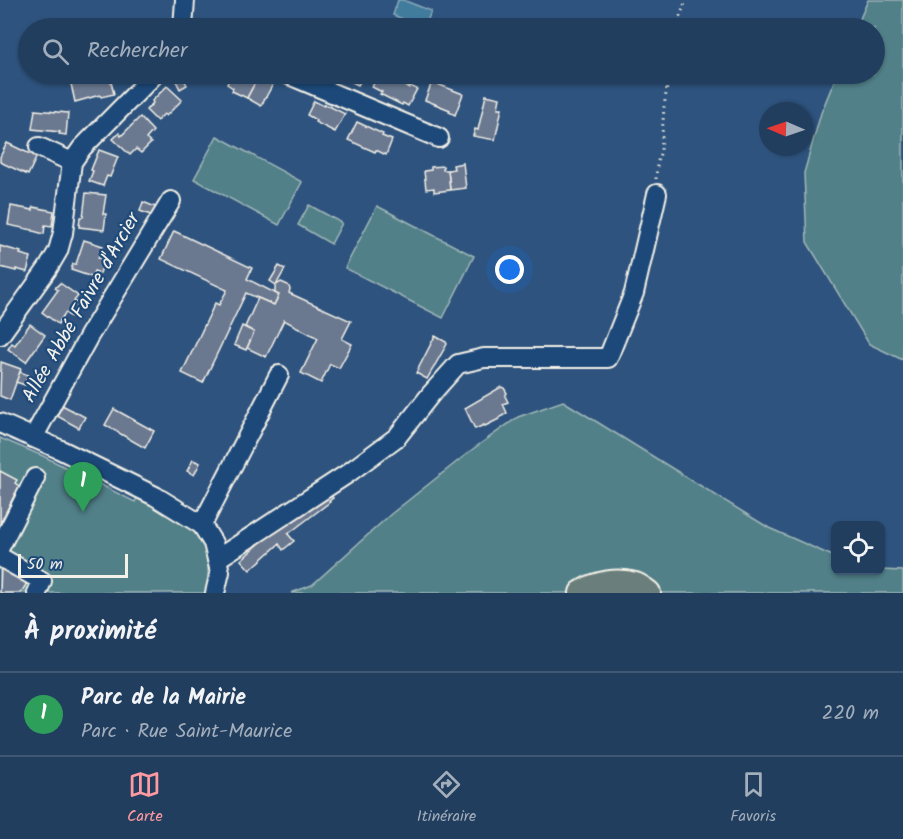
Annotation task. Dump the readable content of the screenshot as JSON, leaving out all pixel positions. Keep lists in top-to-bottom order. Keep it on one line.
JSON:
{"streets":{"street":["Allée Abbé Faivre d'Arcier"]},"scale_bar":"50 m","north":"left","page":{"search":"Rechercher","pins":"1","scale":"50 m","heading":"À proximité","list":[{"mark":"1","name":"Parc de la Mairie","note":"Parc · Rue Saint-Maurice","value":"220 m"}],"nav":["Carte","Itinéraire","Favoris"]}}
